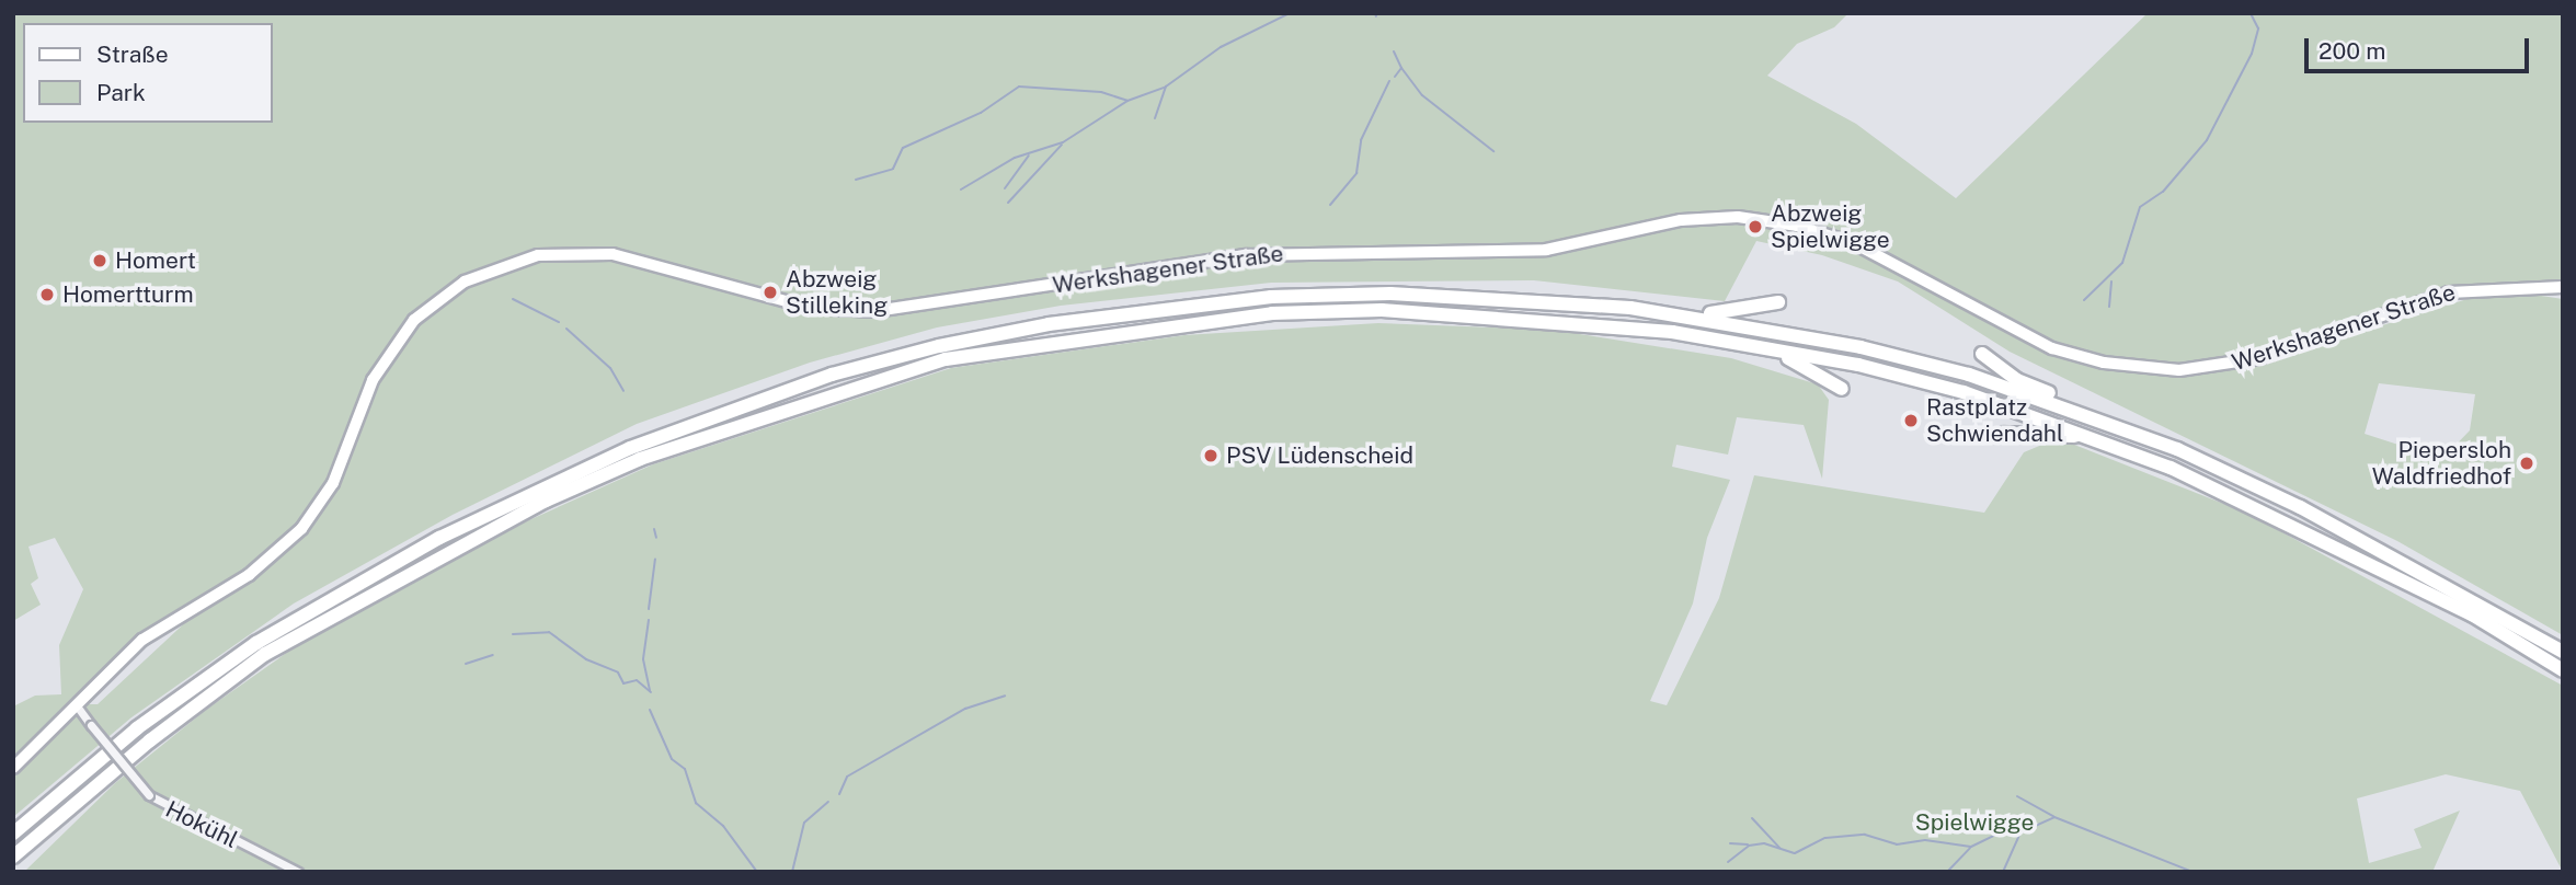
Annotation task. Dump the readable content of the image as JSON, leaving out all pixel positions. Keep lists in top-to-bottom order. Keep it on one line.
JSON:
{"streets":{"main road":["Werkshagener Straße"],"street":["Hokühl"]},"crossings":[["Werkshagener Straße","Hokühl"]],"parks":["Spielwigge"],"places":["Abzweig Spielwigge","Homert","Abzweig Stilleking","Homertturm","Rastplatz Schwiendahl","PSV Lüdenscheid","Piepersloh Waldfriedhof"],"legend":["Straße","Park"],"scale_bar":"200 m"}
